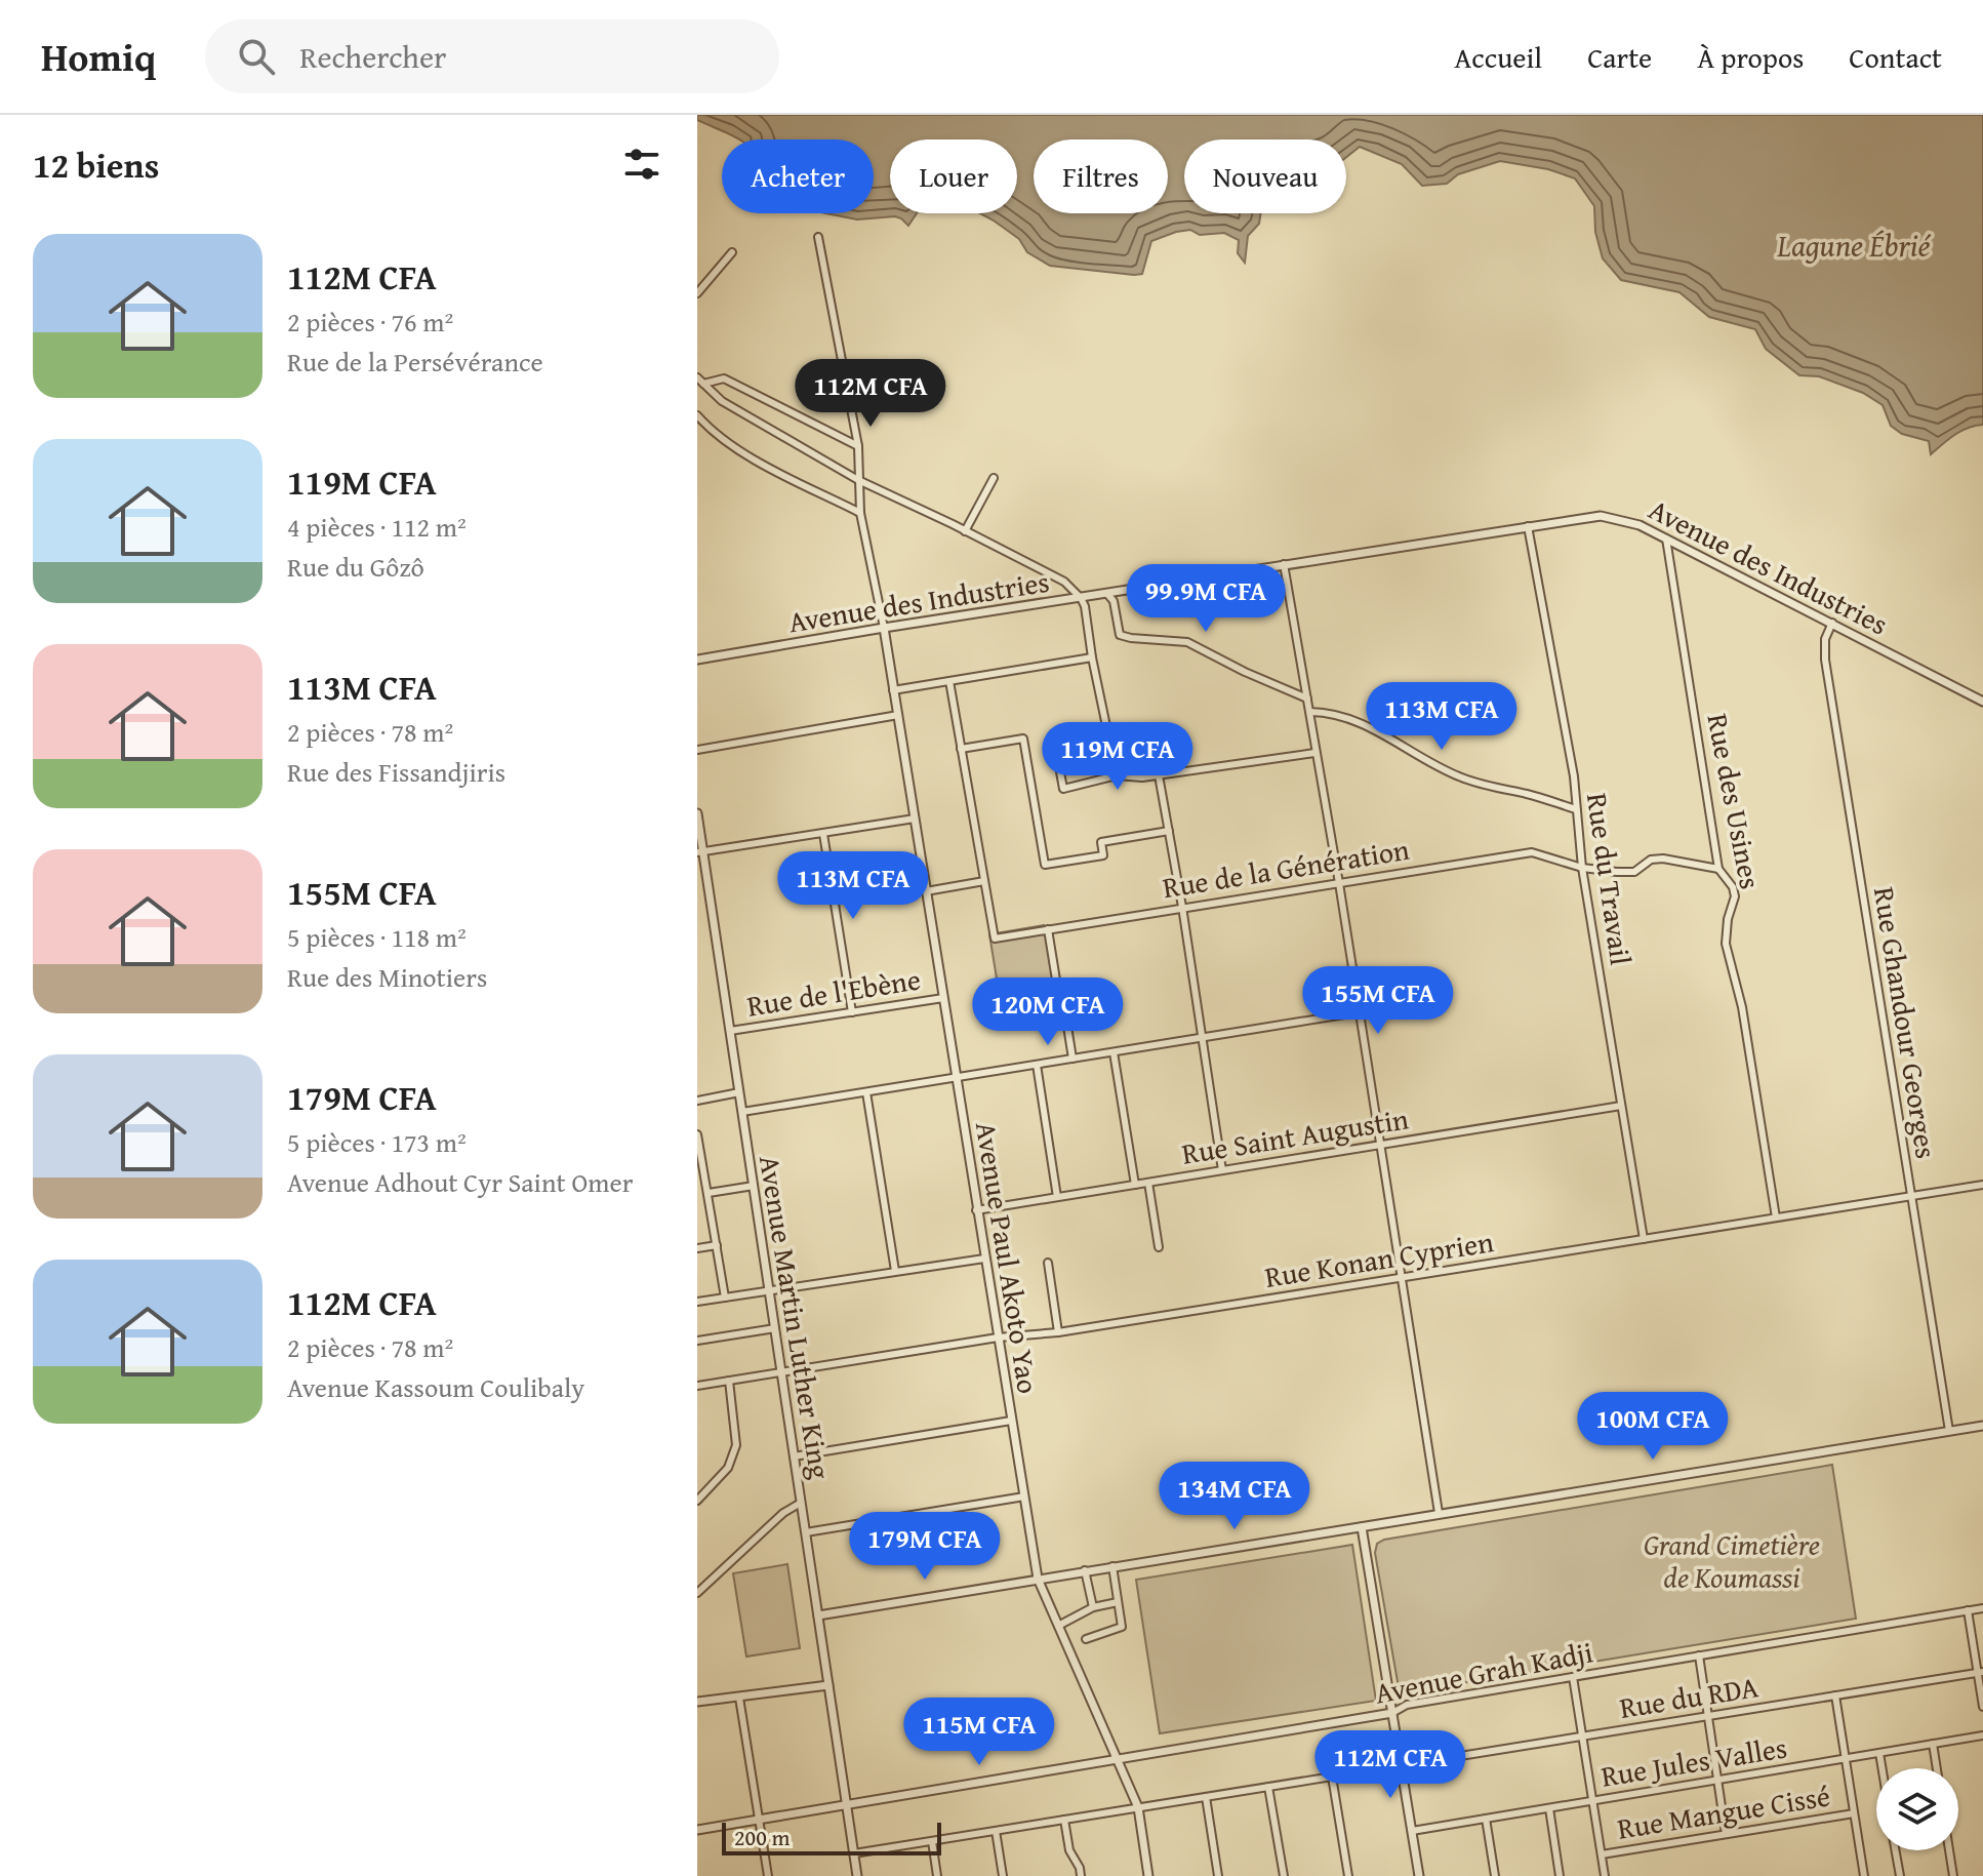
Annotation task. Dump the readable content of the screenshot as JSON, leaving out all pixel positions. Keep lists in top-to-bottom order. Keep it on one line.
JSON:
{"streets":{"street":["Avenue des Industries","Rue des Usines","Rue de la Génération","Rue du Travail","Rue de l'Ebène","Rue Ghandour Georges","Rue Saint Augustin","Avenue Paul Akoto Yao","Rue Konan Cyprien","Avenue Martin Luther King","Avenue Grah Kadji","Rue du RDA","Rue Jules Valles","Rue Mangue Cissé"]},"crossings":[["Avenue des Industries","Rue des Usines"],["Avenue des Industries","Rue du Travail"],["Avenue des Industries","Rue Ghandour Georges"],["Avenue des Industries","Avenue Paul Akoto Yao"],["Rue des Usines","Rue de la Génération"],["Rue des Usines","Rue Konan Cyprien"],["Rue de la Génération","Rue du Travail"],["Rue du Travail","Rue Saint Augustin"],["Rue du Travail","Rue Konan Cyprien"],["Rue de l'Ebène","Avenue Paul Akoto Yao"],["Rue de l'Ebène","Avenue Martin Luther King"],["Rue Ghandour Georges","Rue Konan Cyprien"],["Rue Saint Augustin","Avenue Paul Akoto Yao"],["Avenue Paul Akoto Yao","Rue Konan Cyprien"],["Avenue Paul Akoto Yao","Avenue Grah Kadji"],["Avenue Paul Akoto Yao","Rue du RDA"],["Rue Konan Cyprien","Avenue Martin Luther King"],["Avenue Martin Luther King","Avenue Grah Kadji"],["Avenue Martin Luther King","Rue du RDA"]],"water":["Lagune Ébrié"],"parks":["Grand Cimetière de Koumassi"],"scale_bar":"200 m","page":{"header":"Homiq","search":"Rechercher","nav":["Accueil","Carte","À propos","Contact"],"heading":"12 biens","chip":["Acheter","Louer","Filtres","Nouveau"],"list":[{"name":"112M CFA","note":"2 pièces · 76 m² · Rue de la Persévérance"},{"name":"119M CFA","note":"4 pièces · 112 m² · Rue du Gôzô"},{"name":"113M CFA","note":"2 pièces · 78 m² · Rue des Fissandjiris"},{"name":"155M CFA","note":"5 pièces · 118 m² · Rue des Minotiers"},{"name":"179M CFA","note":"5 pièces · 173 m² · Avenue Adhout Cyr Saint Omer"},{"name":"112M CFA","note":"2 pièces · 78 m² · Avenue Kassoum Coulibaly"}],"price":["112M CFA","99.9M CFA","113M CFA","119M CFA","113M CFA","155M CFA","120M CFA","100M CFA","134M CFA","179M CFA","115M CFA","112M CFA"],"scale":"200 m"}}
